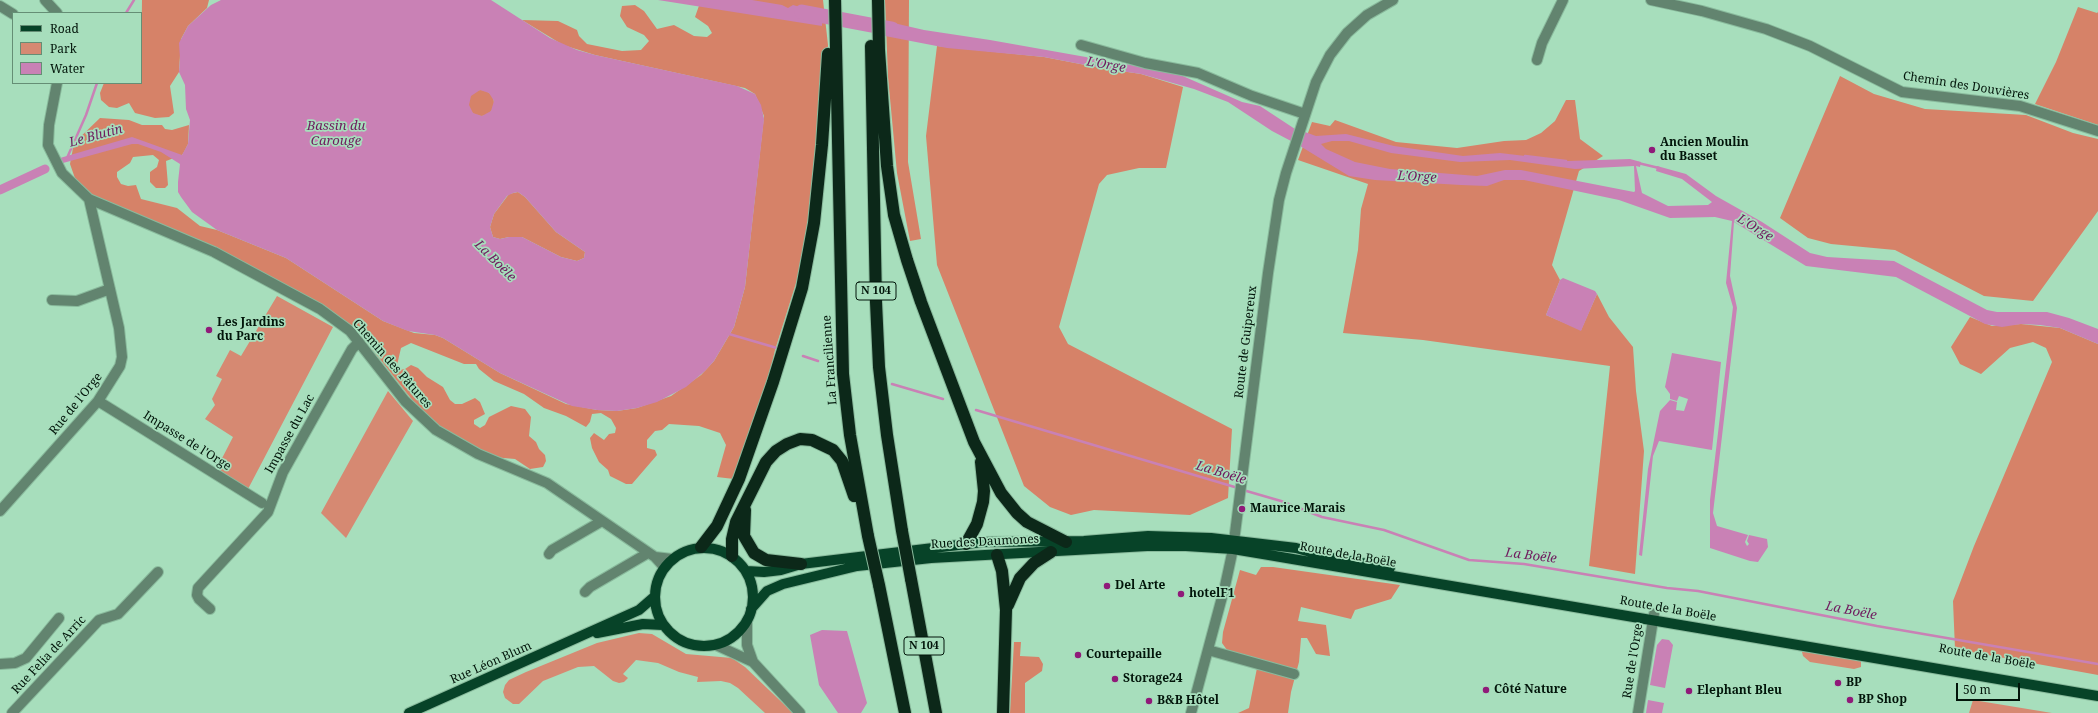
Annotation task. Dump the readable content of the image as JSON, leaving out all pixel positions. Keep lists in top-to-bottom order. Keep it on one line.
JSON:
{"streets":{"highway":["N 104","La Francilienne"],"main road":["Rue des Daumones","Route de la Boële","Rue Léon Blum"],"street":["Chemin des Douvières","Route de Guipereux","Chemin des Pâtures","Rue de l'Orge","Impasse du Lac","Impasse de l'Orge","Rue Felia de Arric"]},"crossings":[["Route de Guipereux","Rue des Daumones"],["Route de Guipereux","Route de la Boële"],["Chemin des Pâtures","Rue de l'Orge"],["Chemin des Pâtures","Impasse du Lac"],["Chemin des Pâtures","Rue des Daumones"],["Chemin des Pâtures","Rue Léon Blum"],["Rue de l'Orge","Impasse de l'Orge"],["Rue de l'Orge","Route de la Boële"],["Rue des Daumones","Route de la Boële"],["Rue des Daumones","Rue Léon Blum"]],"water":["L'Orge","Bassin du Carouge","Le Blutin","La Boële"],"places":["Ancien Moulin du Basset","Les Jardins du Parc","Maurice Marais","Del Arte","hotelF1","Courtepaille","Storage24","BP","Côté Nature","Elephant Bleu","BP Shop","B&B Hôtel"],"legend":["Road","Park","Water"],"scale_bar":"50 m"}
